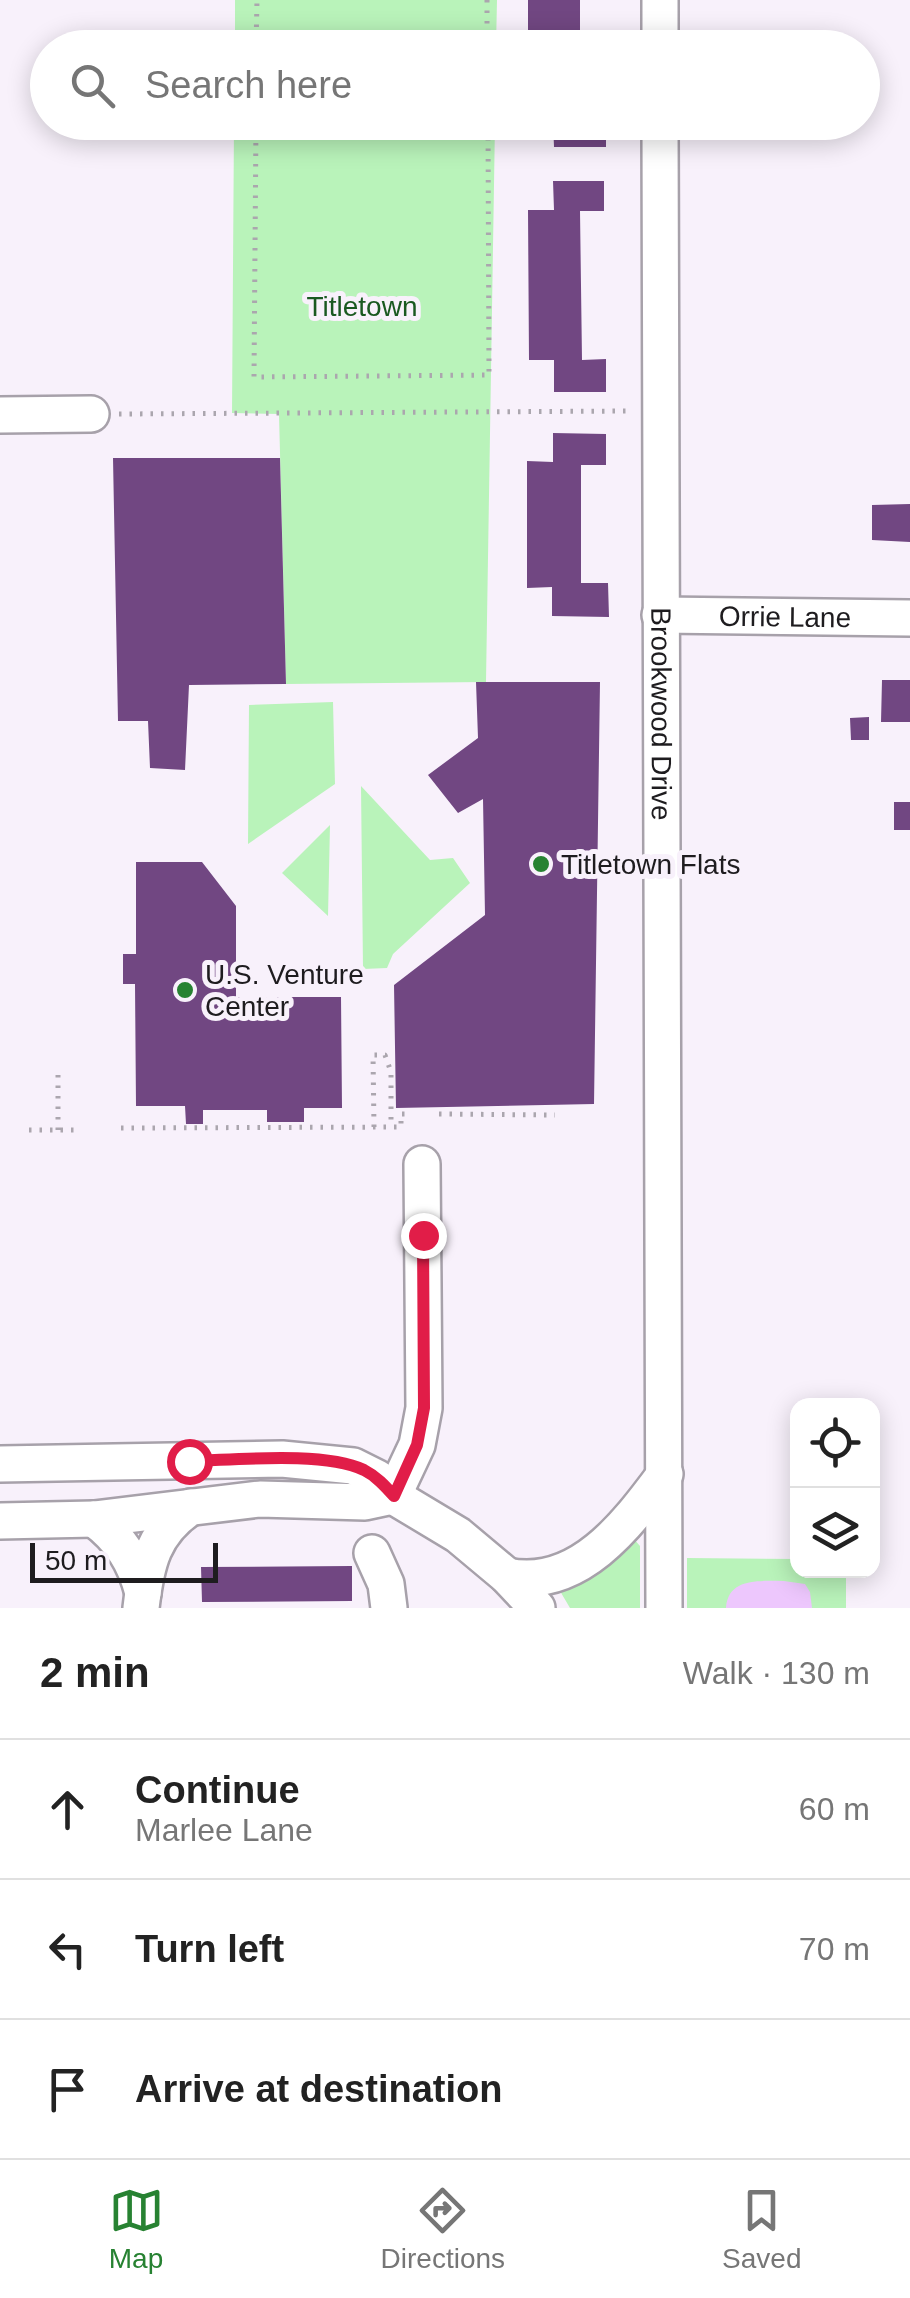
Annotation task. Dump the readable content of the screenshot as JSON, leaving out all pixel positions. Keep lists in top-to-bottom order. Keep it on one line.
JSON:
{"streets":{"street":["Orrie Lane","Brookwood Drive"]},"crossings":[["Orrie Lane","Brookwood Drive"]],"parks":["Titletown"],"places":["Titletown Flats","U.S. Venture Center"],"scale_bar":"50 m","page":{"search":"Search here","scale":"50 m","heading":["2 min","Walk · 130 m"],"list":[["Continue","Marlee Lane","60 m"],["Turn left","70 m"],"Arrive at destination"],"nav":["Map","Directions","Saved"]}}
